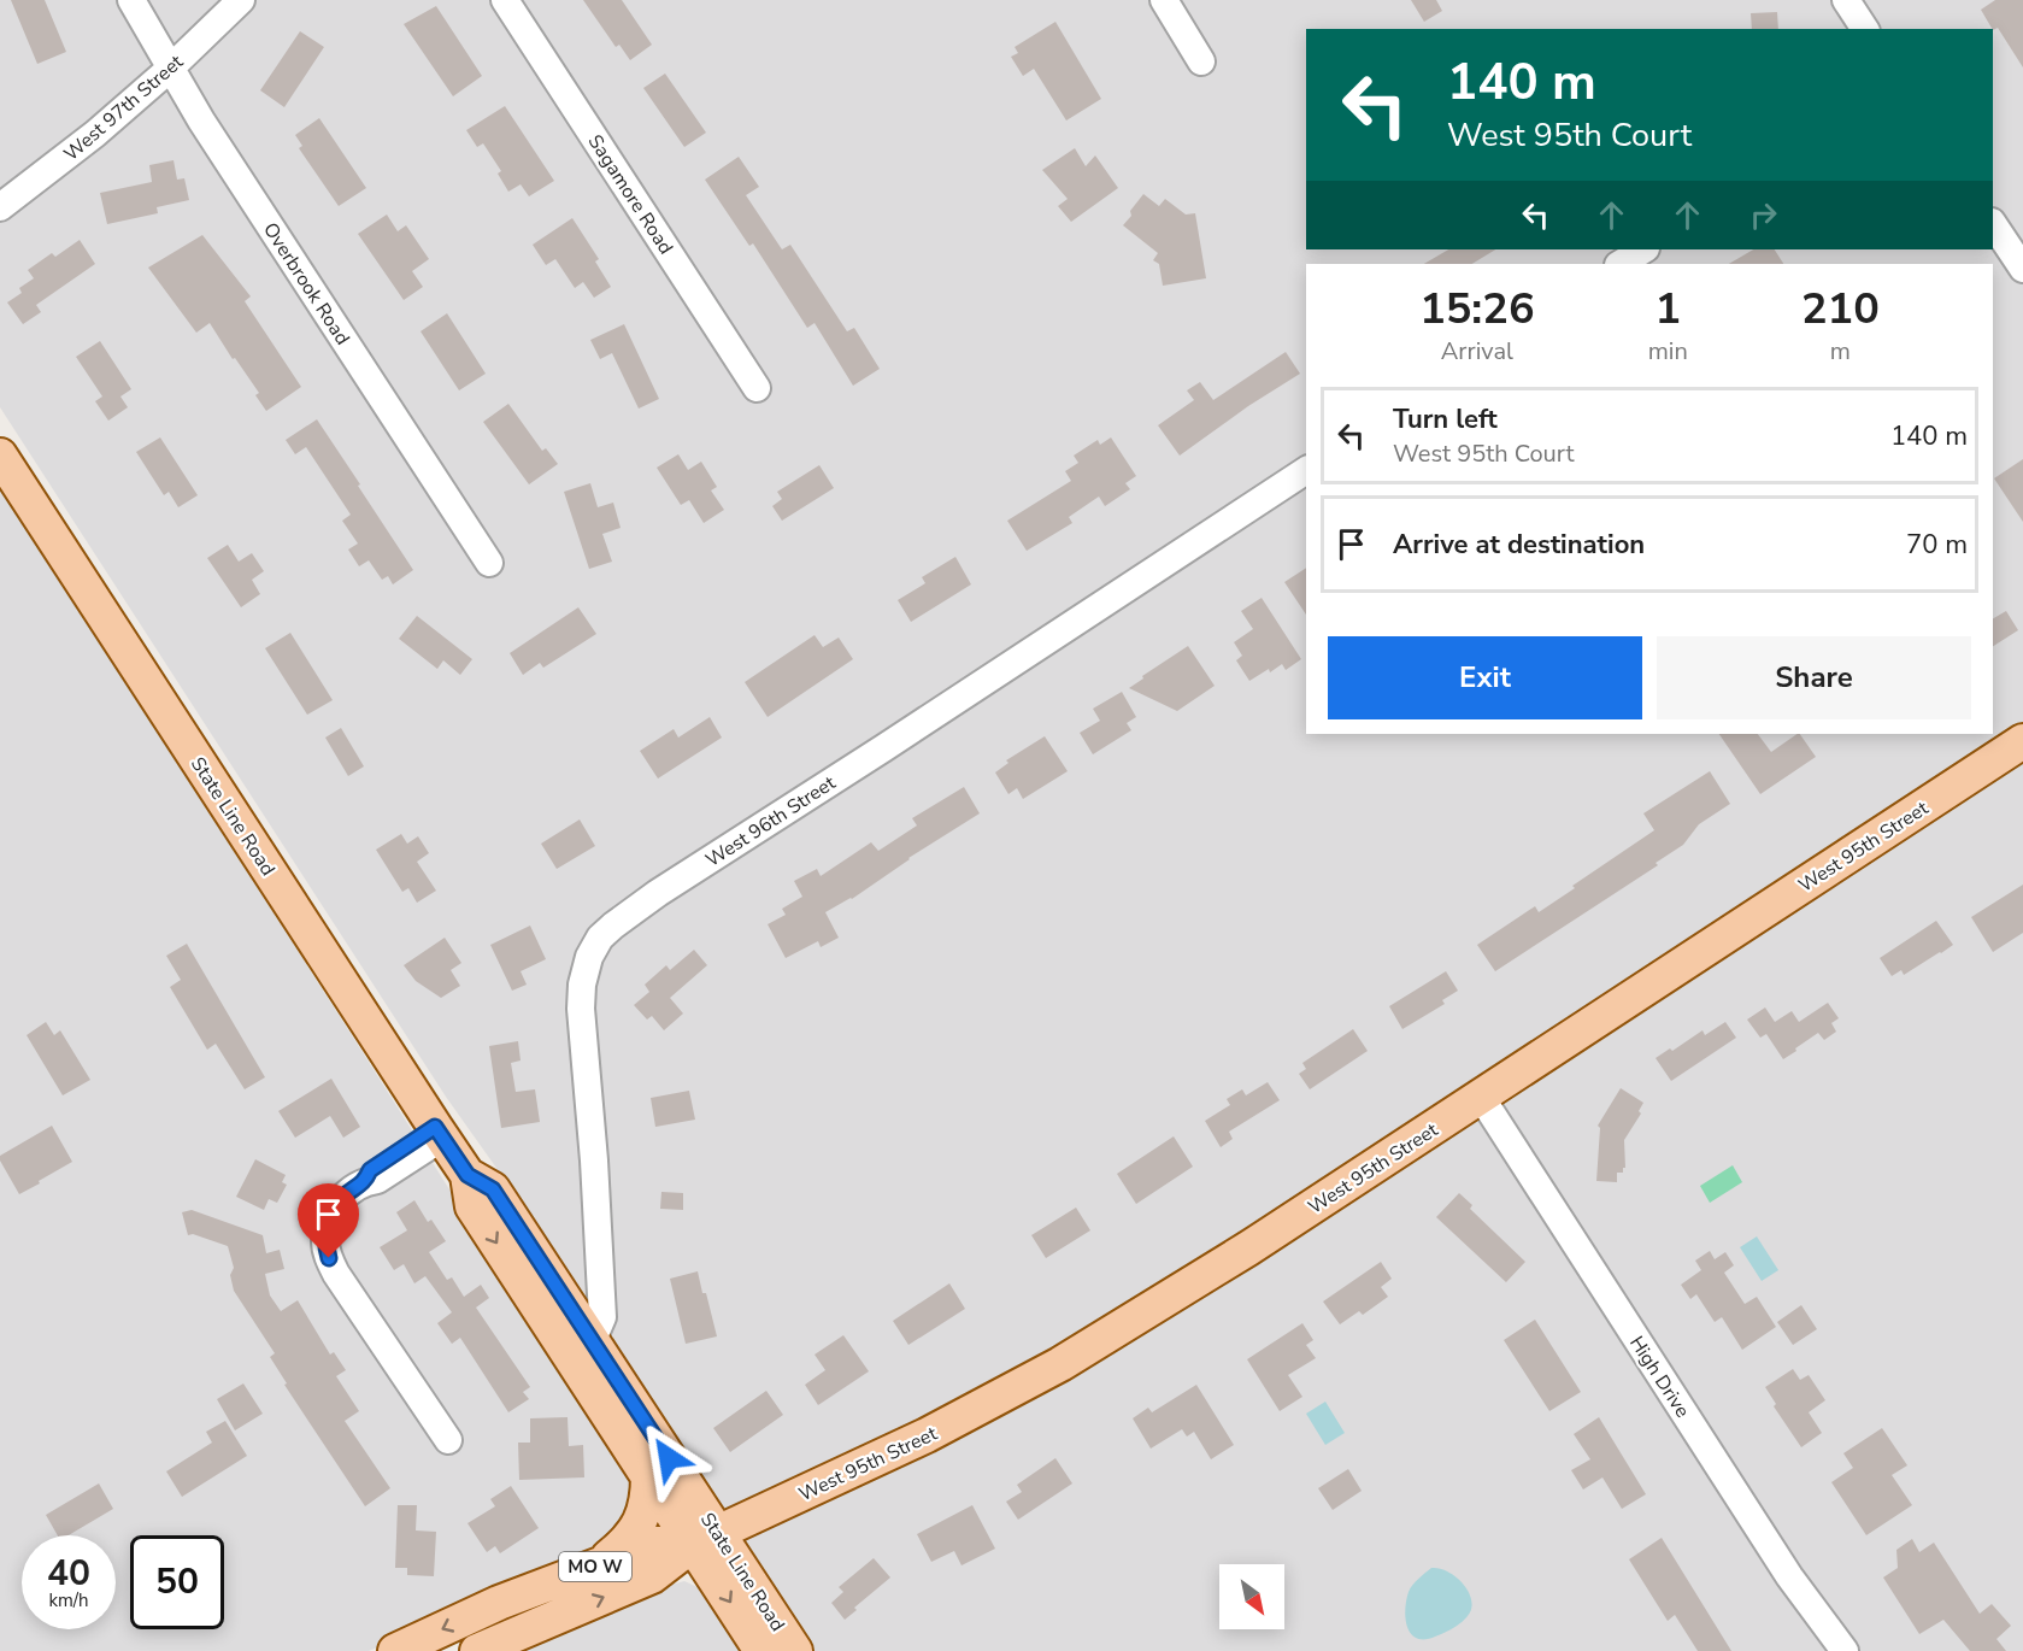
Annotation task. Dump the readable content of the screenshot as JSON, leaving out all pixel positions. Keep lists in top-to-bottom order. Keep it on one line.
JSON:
{"streets":{"main road":["State Line Road","West 95th Street","MO W"],"street":["West 97th Street","Sagamore Road","Overbrook Road","West 96th Street","High Drive"]},"crossings":[["West 97th Street","Overbrook Road"],["State Line Road","West 96th Street"],["State Line Road","West 95th Street"],["State Line Road","MO W"],["West 95th Street","High Drive"],["West 95th Street","MO W"]],"north":"bottom right","page":{"turn":["140 m","West 95th Court"],"eta":["15:26","Arrival","1","min","210","m"],"list":[{"name":"Turn left","note":"West 95th Court","value":"140 m"},{"name":"Arrive at destination","value":"70 m"}],"buttons":["Exit","Share"],"speed":"40 km/h","limit":"50"}}
